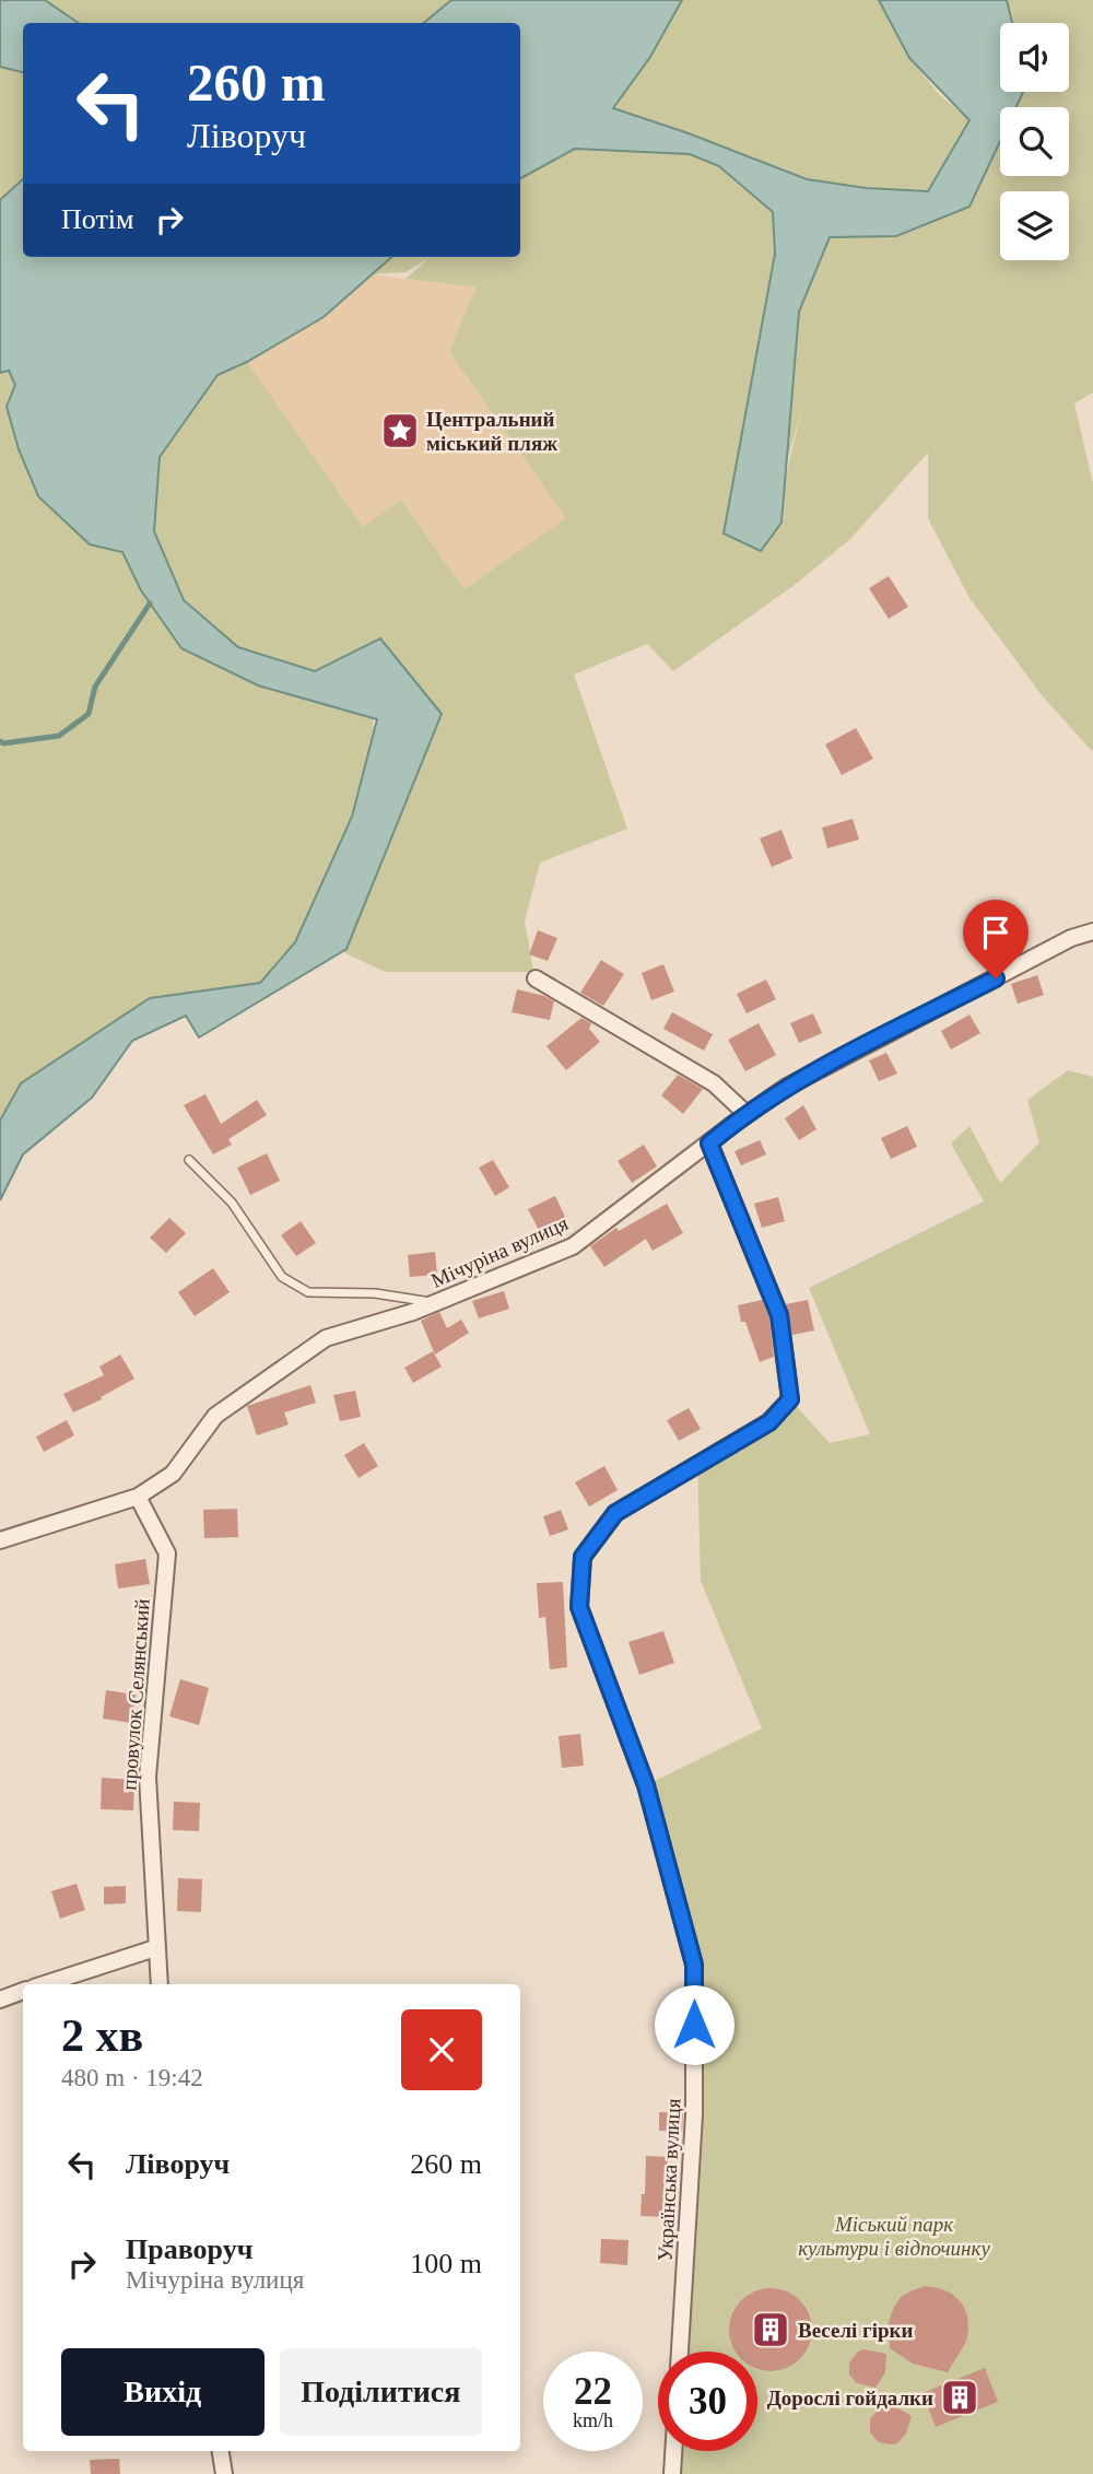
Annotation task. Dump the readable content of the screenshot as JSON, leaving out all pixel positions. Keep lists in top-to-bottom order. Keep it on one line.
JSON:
{"streets":{"street":["Мічуріна вулиця","провулок Селянський","Українська вулиця"]},"crossings":[["Мічуріна вулиця","провулок Селянський"],["Мічуріна вулиця","Українська вулиця"]],"parks":["Міський парк культури і відпочинку"],"places":{"place":["Центральний міський пляж"],"building":["Веселі гірки","Дорослі гойдалки"]},"page":{"turn":["260 m","Ліворуч"],"then":"Потім","heading":["2 хв","480 m · 19:42"],"list":[{"name":"Ліворуч","value":"260 m"},{"name":"Праворуч","note":"Мічуріна вулиця","value":"100 m"}],"buttons":["Вихід","Поділитися"],"speed":"22 km/h","limit":"30"}}
